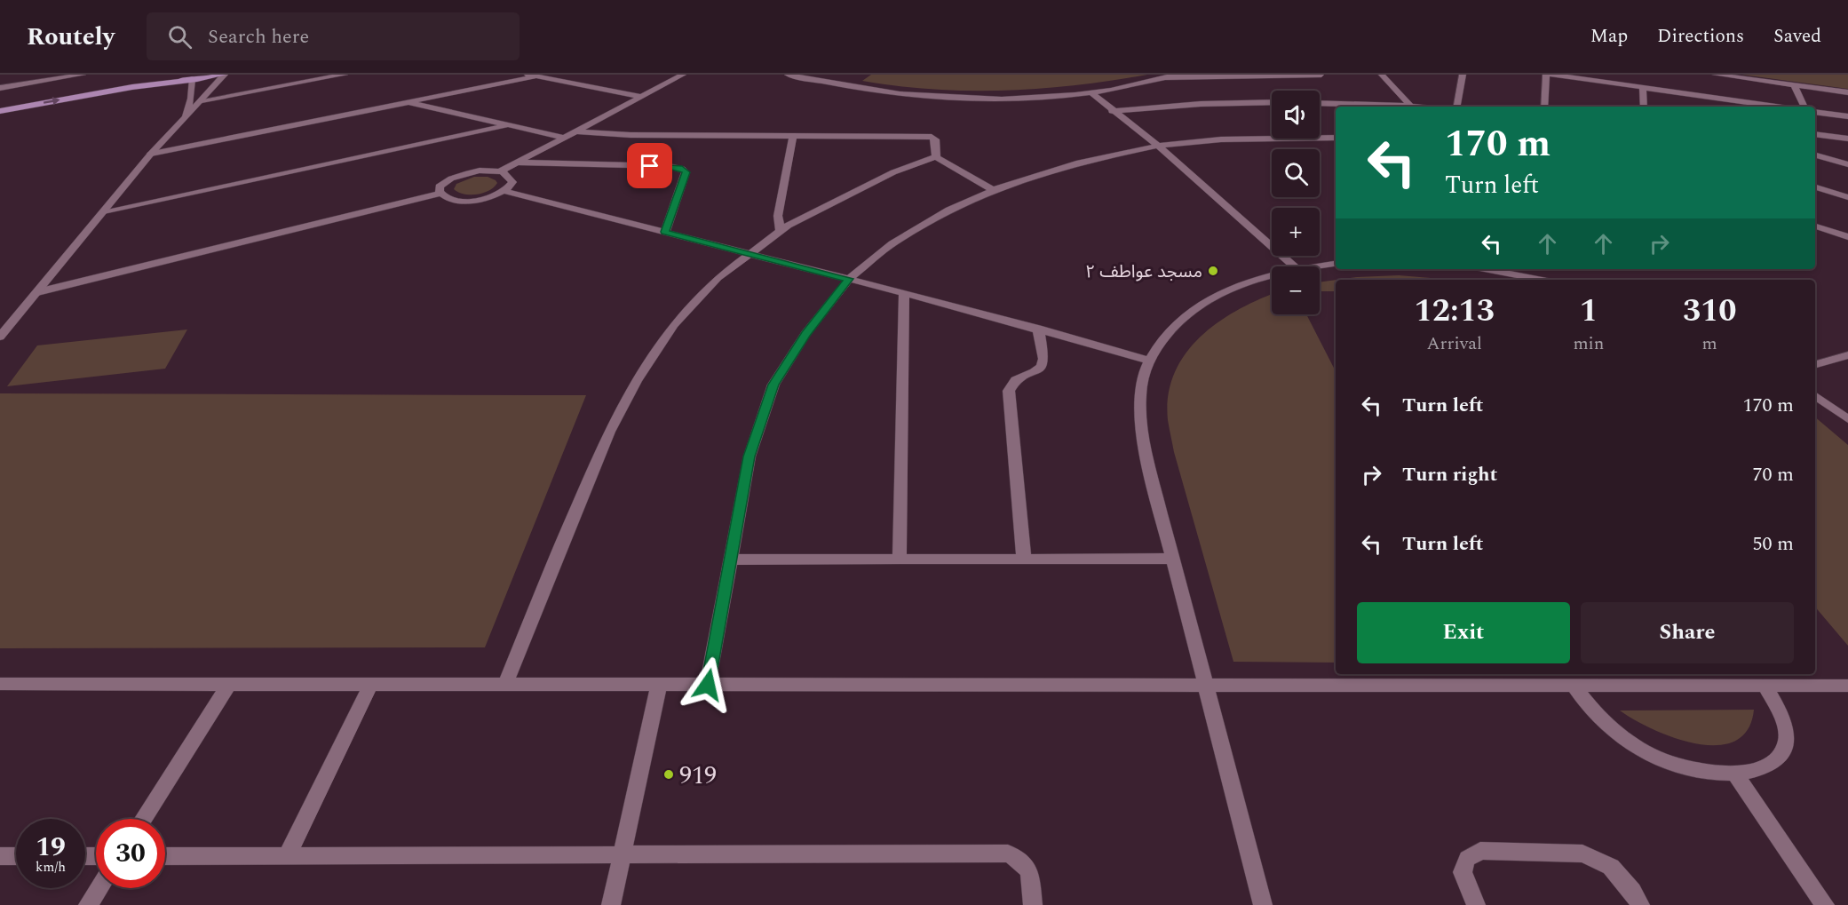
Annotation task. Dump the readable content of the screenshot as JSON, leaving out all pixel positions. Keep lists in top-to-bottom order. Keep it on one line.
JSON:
{"places":["مسجد عواطف ٢","919"],"page":{"header":"Routely","search":"Search here","nav":["Map","Directions","Saved"],"map_buttons":["+","−"],"turn":["170 m","Turn left"],"eta":["12:13","Arrival","1","min","310","m"],"list":[{"name":"Turn left","value":"170 m"},{"name":"Turn right","value":"70 m"},{"name":"Turn left","value":"50 m"}],"buttons":["Exit","Share"],"speed":"19 km/h","limit":"30"}}
